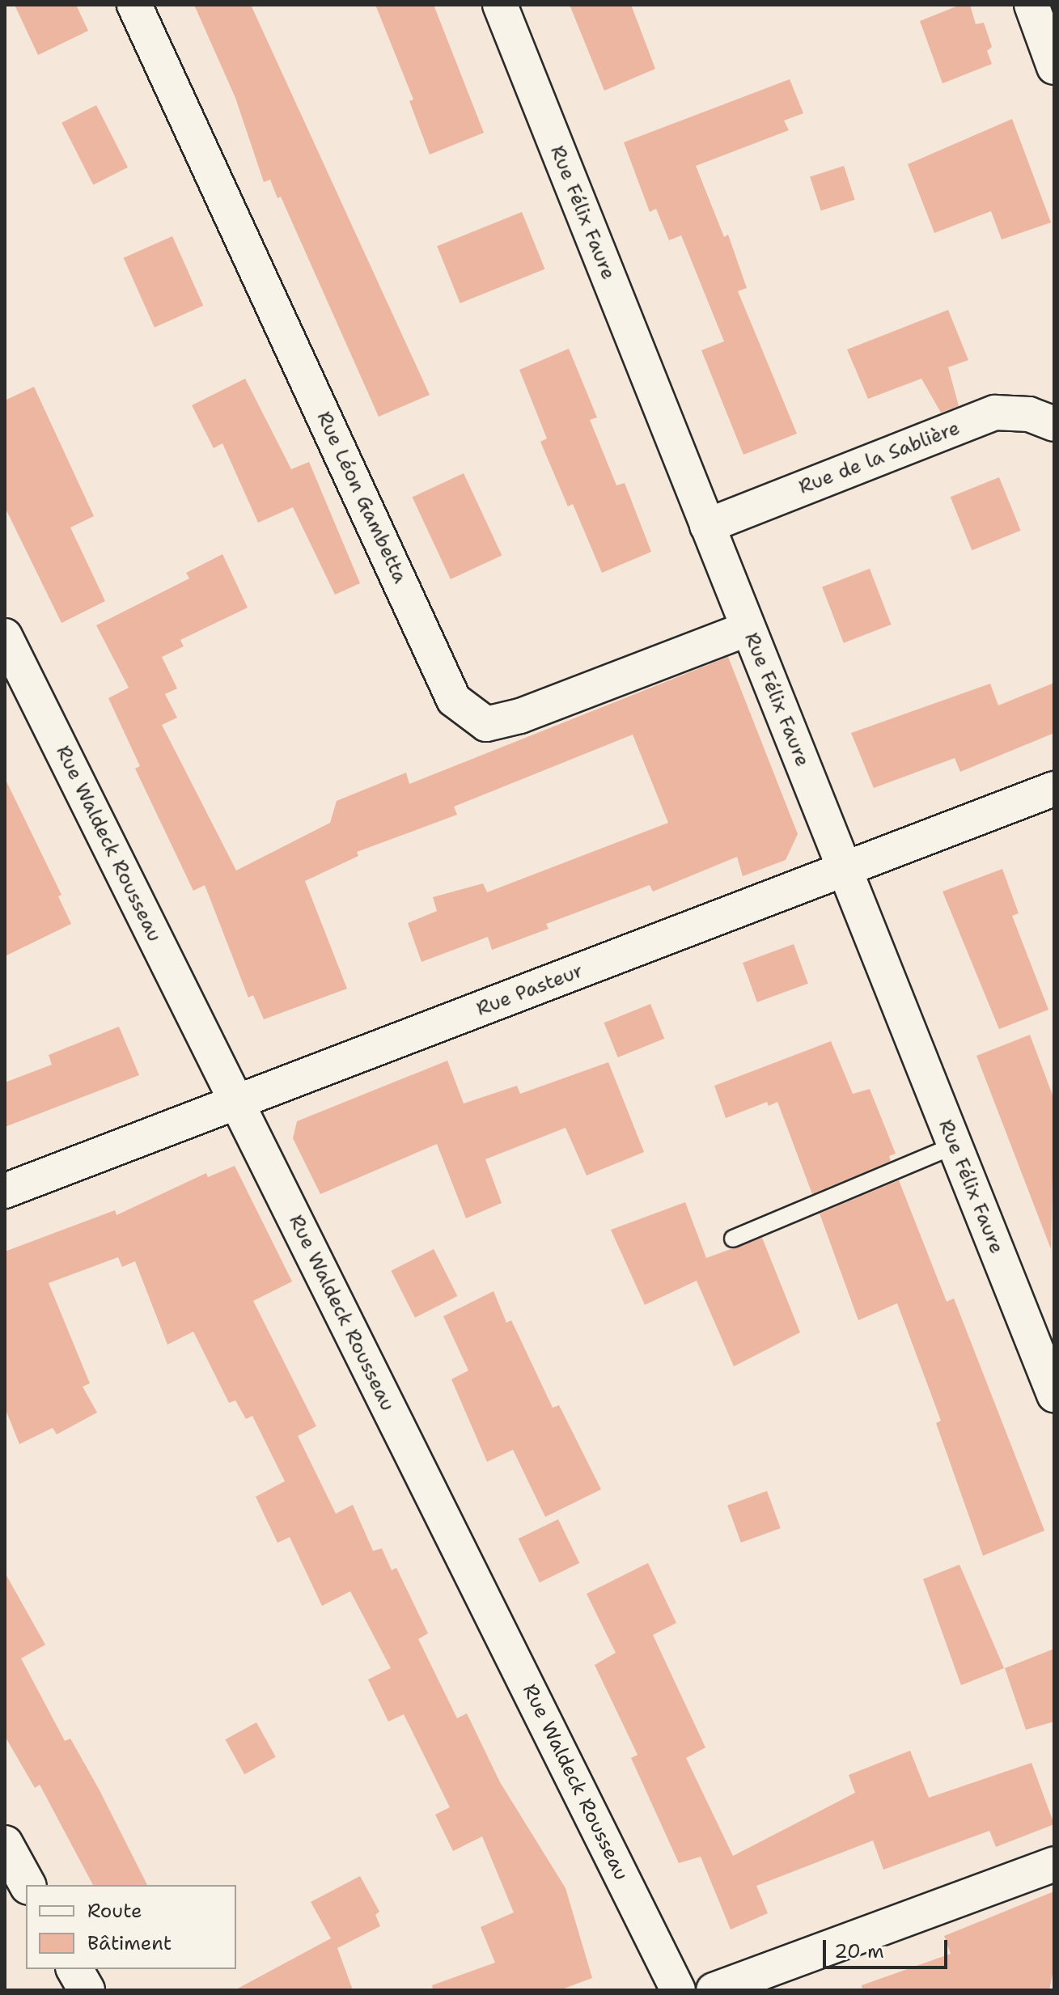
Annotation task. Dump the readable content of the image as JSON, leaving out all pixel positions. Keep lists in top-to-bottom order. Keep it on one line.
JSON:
{"streets":{"street":["Rue Félix Faure","Rue de la Sablière","Rue Léon Gambetta","Rue Waldeck Rousseau","Rue Pasteur"]},"crossings":[["Rue Félix Faure","Rue de la Sablière"],["Rue Félix Faure","Rue Léon Gambetta"],["Rue Félix Faure","Rue Pasteur"],["Rue Waldeck Rousseau","Rue Pasteur"]],"legend":["Route","Bâtiment"],"scale_bar":"20 m"}
